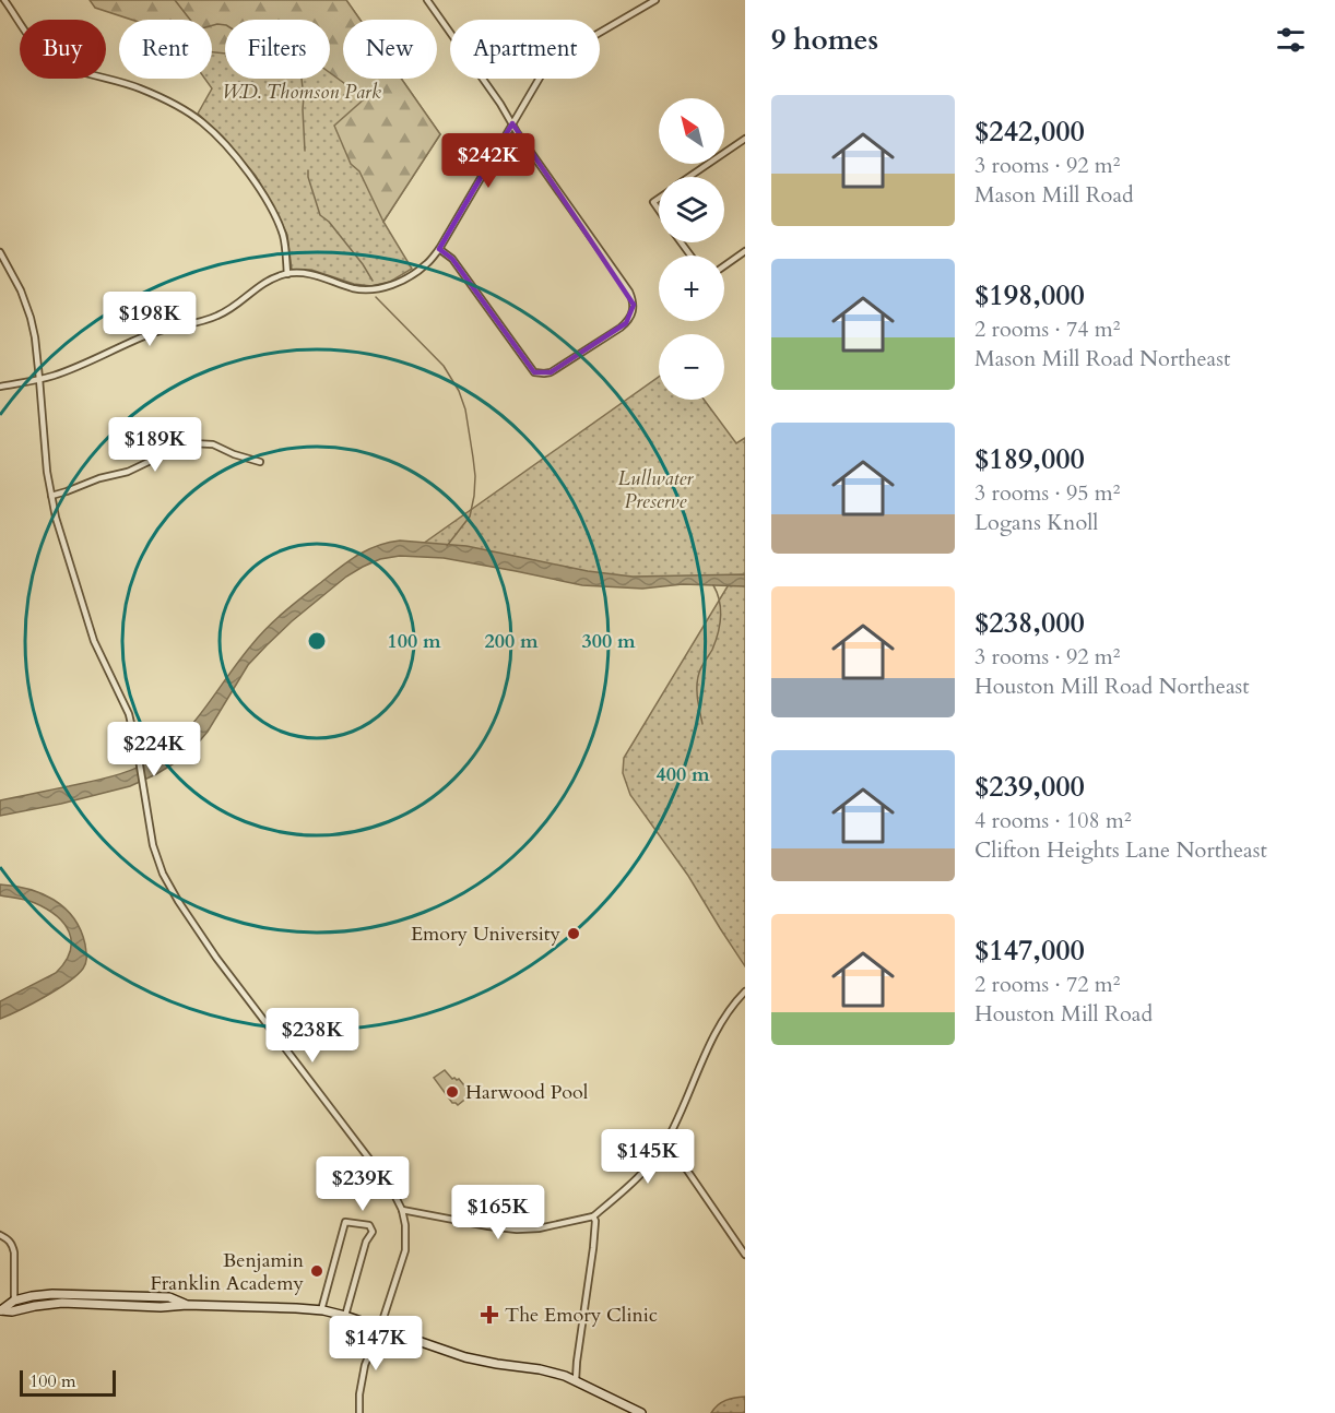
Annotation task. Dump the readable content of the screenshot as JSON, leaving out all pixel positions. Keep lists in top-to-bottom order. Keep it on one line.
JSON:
{"parks":["W.D. Thomson Park","Lullwater Preserve"],"places":{"other":["Emory University","Harwood Pool","Benjamin Franklin Academy"],"health":["The Emory Clinic"]},"scale_bar":"100 m","north":"top left","page":{"heading":"9 homes","chip":["Buy","Rent","Filters","New","Apartment"],"list":[{"name":"$242,000","note":"3 rooms · 92 m² · Mason Mill Road"},{"name":"$198,000","note":"2 rooms · 74 m² · Mason Mill Road Northeast"},{"name":"$189,000","note":"3 rooms · 95 m² · Logans Knoll"},{"name":"$238,000","note":"3 rooms · 92 m² · Houston Mill Road Northeast"},{"name":"$239,000","note":"4 rooms · 108 m² · Clifton Heights Lane Northeast"},{"name":"$147,000","note":"2 rooms · 72 m² · Houston Mill Road"}],"map_buttons":["+","−"],"price":["$242K","$198K","$189K","$224K","$238K","$145K","$239K","$165K","$147K"],"scale":"100 m"},"rings":["100 m","200 m","300 m","400 m"]}
